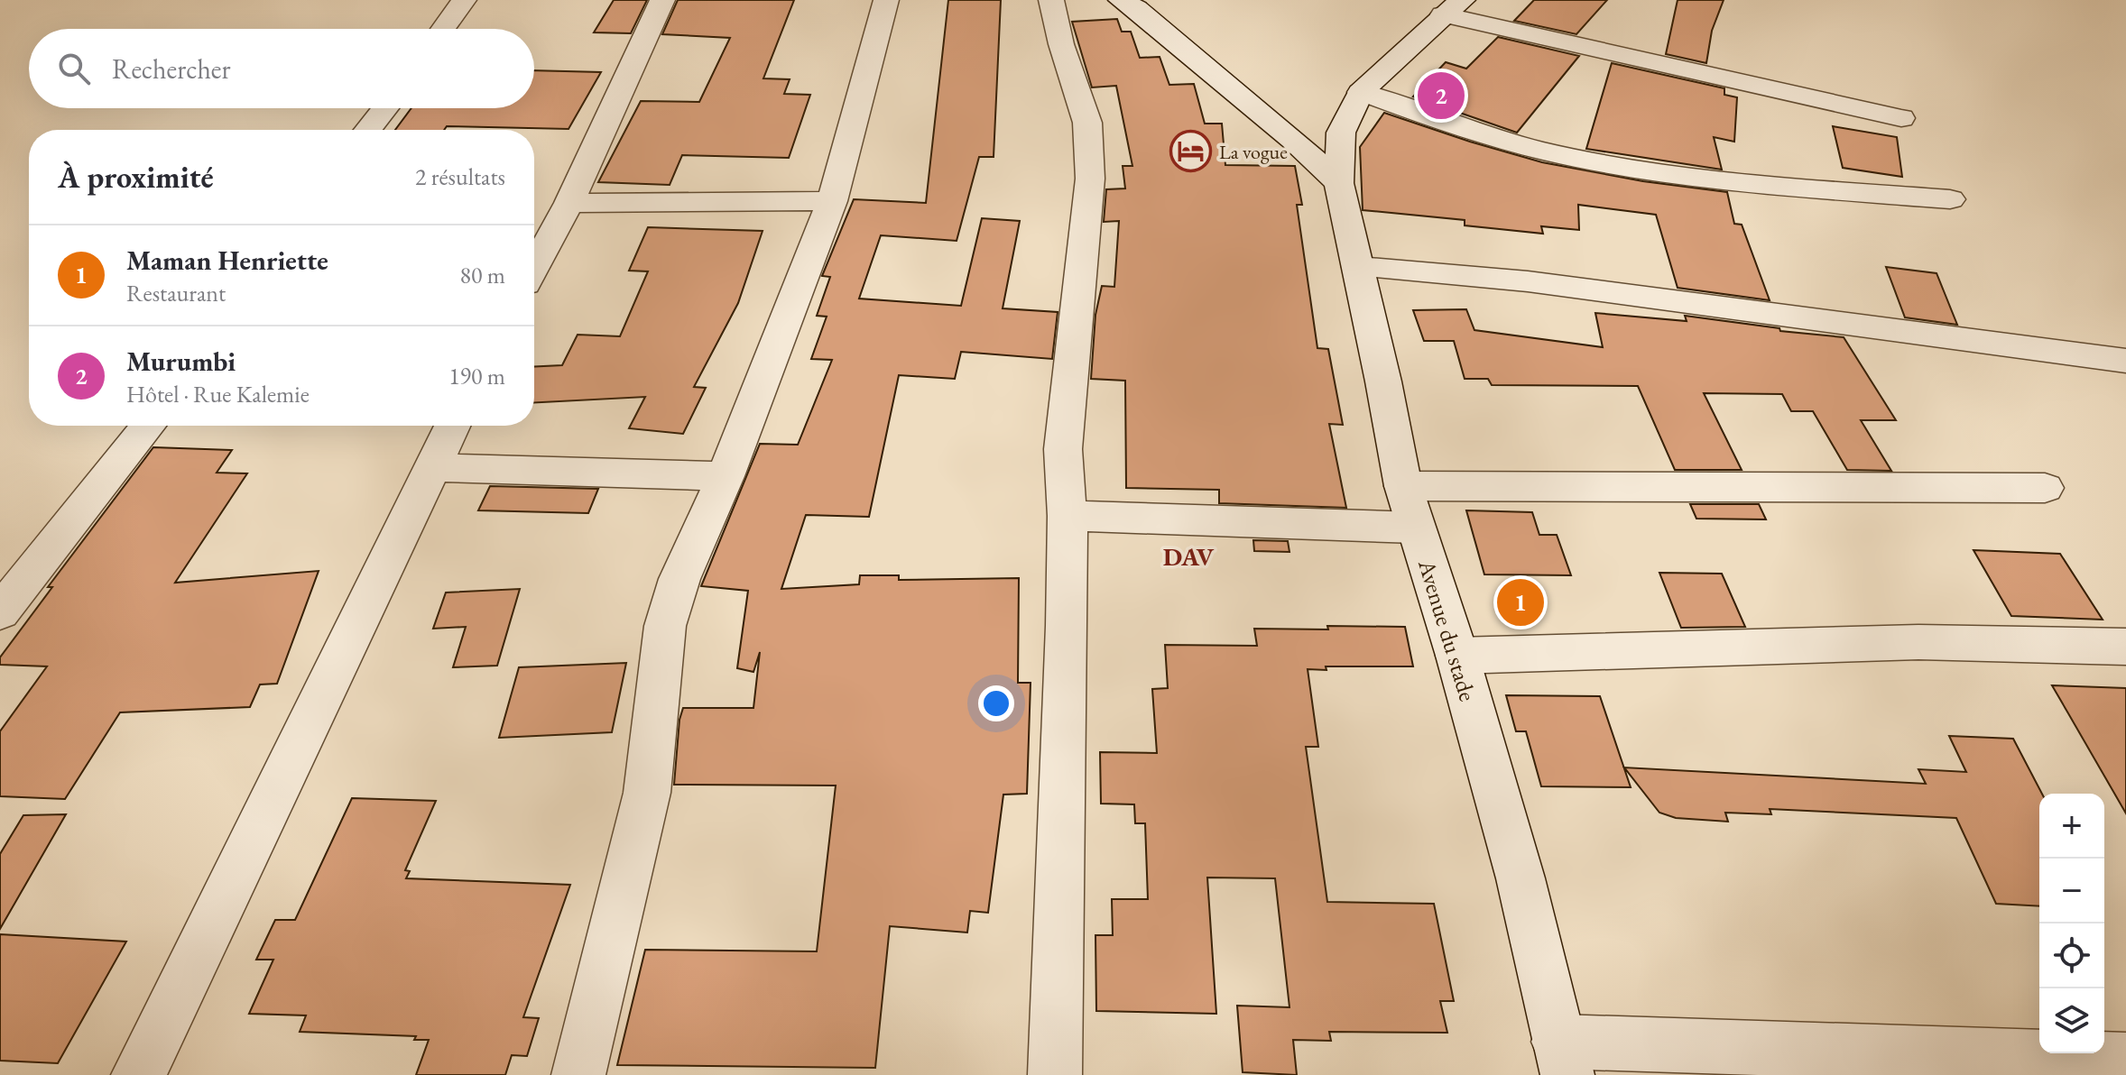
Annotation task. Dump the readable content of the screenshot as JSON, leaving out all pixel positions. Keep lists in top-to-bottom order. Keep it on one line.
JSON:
{"streets":{"street":["Avenue du stade"]},"districts":["DAV"],"places":{"hotel":["La vogue"]},"page":{"search":"Rechercher","pins":["2","1"],"heading":["À proximité","2 résultats"],"list":[{"mark":"1","name":"Maman Henriette","note":"Restaurant","value":"80 m"},{"mark":"2","name":"Murumbi","note":"Hôtel · Rue Kalemie","value":"190 m"}],"map_buttons":["+","−"]}}
